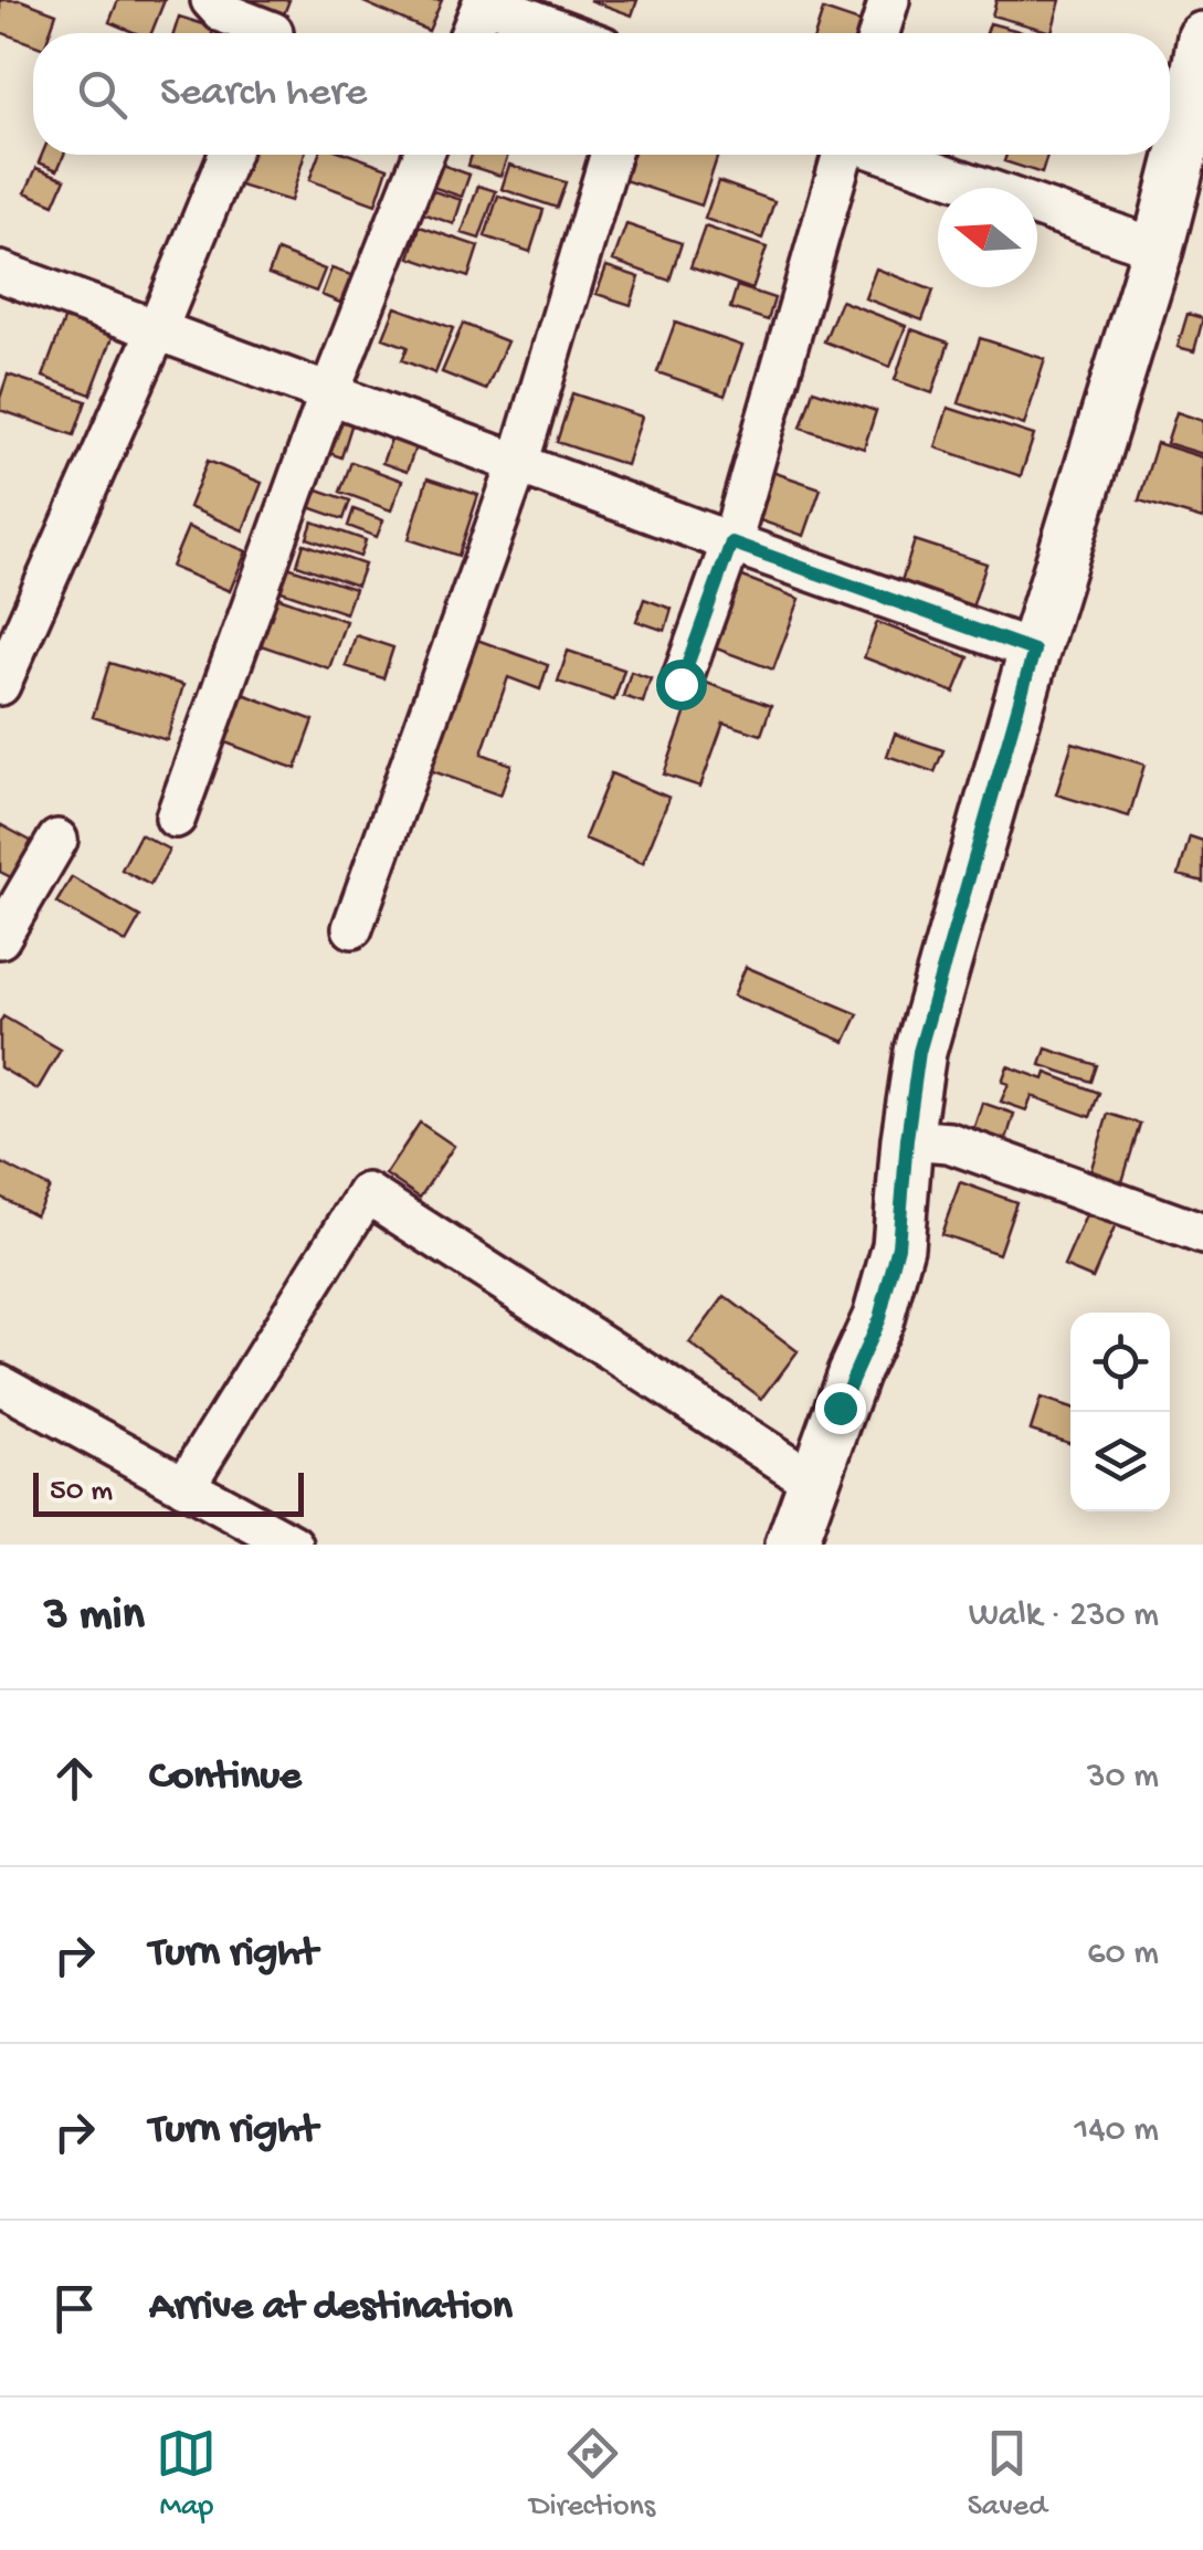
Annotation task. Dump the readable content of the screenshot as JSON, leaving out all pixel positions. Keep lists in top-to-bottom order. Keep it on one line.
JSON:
{"scale_bar":"50 m","north":"left","page":{"search":"Search here","scale":"50 m","heading":["3 min","Walk · 230 m"],"list":[["Continue","30 m"],["Turn right","60 m"],["Turn right","140 m"],"Arrive at destination"],"nav":["Map","Directions","Saved"]}}
